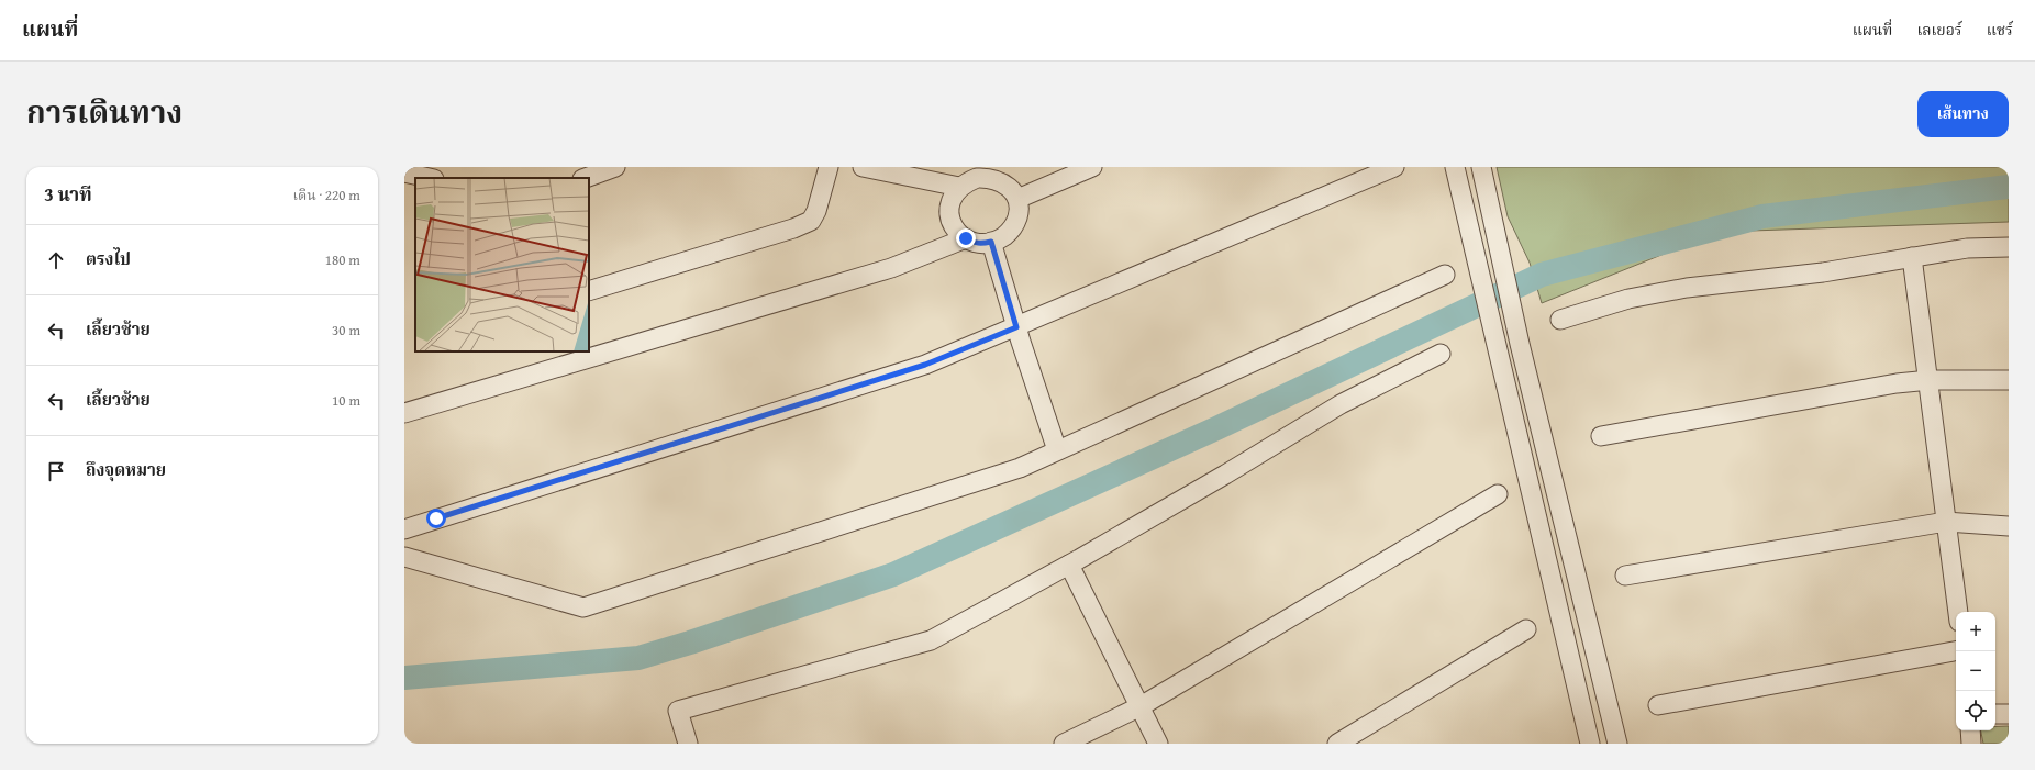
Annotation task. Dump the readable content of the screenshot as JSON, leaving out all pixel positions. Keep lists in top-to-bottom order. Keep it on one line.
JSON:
{"page":{"header":"แผนที่","nav":["แผนที่","เลเยอร์","แชร์"],"title":"การเดินทาง","buttons":"เส้นทาง","heading":["3 นาที","เดิน · 220 m"],"list":[["ตรงไป","180 m"],["เลี้ยวซ้าย","30 m"],["เลี้ยวซ้าย","10 m"],"ถึงจุดหมาย"],"map_buttons":["+","−"]}}
